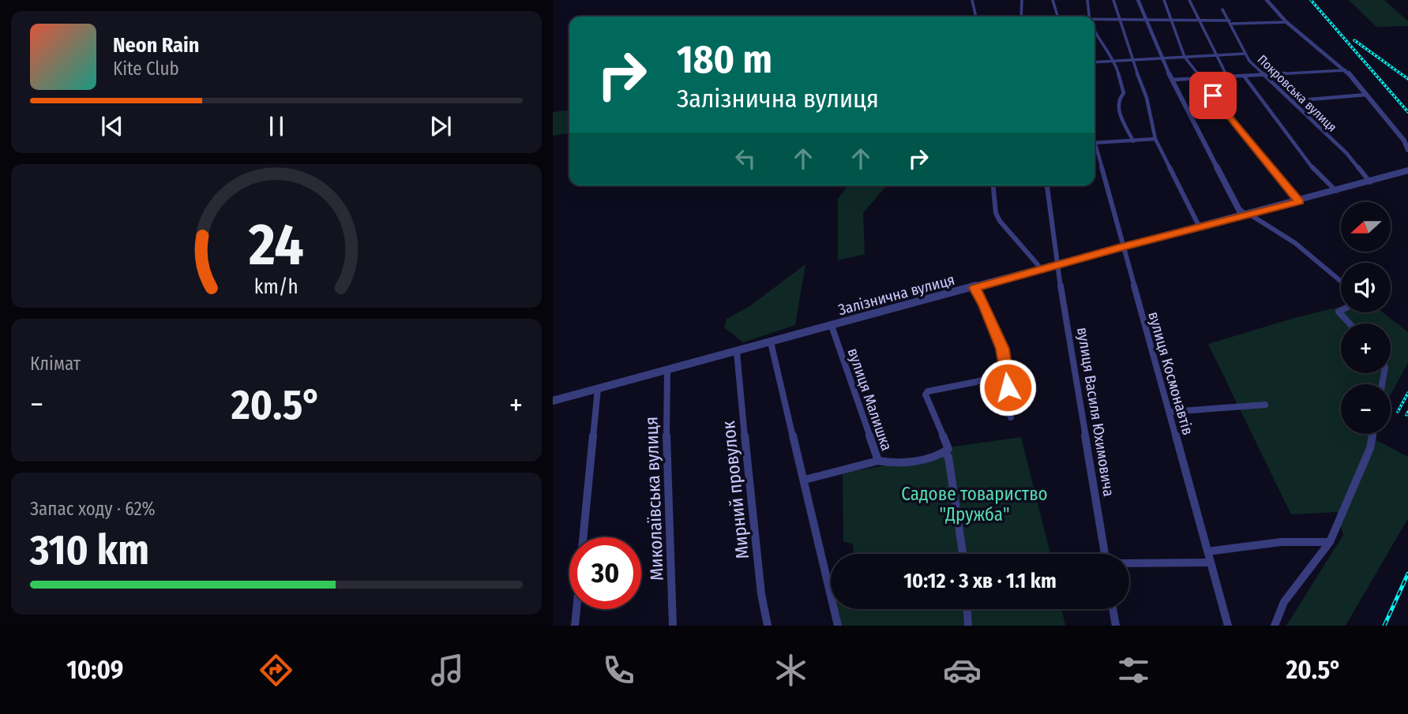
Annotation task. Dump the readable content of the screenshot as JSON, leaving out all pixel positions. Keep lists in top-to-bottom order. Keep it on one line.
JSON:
{"streets":{"street":["Покровська вулиця","Залізнична вулиця","вулиця Космонавтів","вулиця Малишка","вулиця Василя Юхимовича","Мирний провулок","Миколаївська вулиця"]},"crossings":[["Покровська вулиця","Залізнична вулиця"],["Залізнична вулиця","вулиця Космонавтів"],["Залізнична вулиця","вулиця Малишка"],["Залізнична вулиця","вулиця Василя Юхимовича"],["Залізнична вулиця","Мирний провулок"],["Залізнична вулиця","Миколаївська вулиця"]],"parks":["Садове товариство \"Дружба\""],"north":"left","page":{"turn":["180 m","Залізнична вулиця"],"song":["Neon Rain","Kite Club"],"map_buttons":["+","−"],"tile":["Клімат",["Запас ходу · 62%","310 km"]],"heat":["−","20.5°","+"],"limit":"30","trip":"10:12 · 3 хв · 1.1 km","tabs":["10:09","20.5°"],"gauge":["24","km/h"]}}
